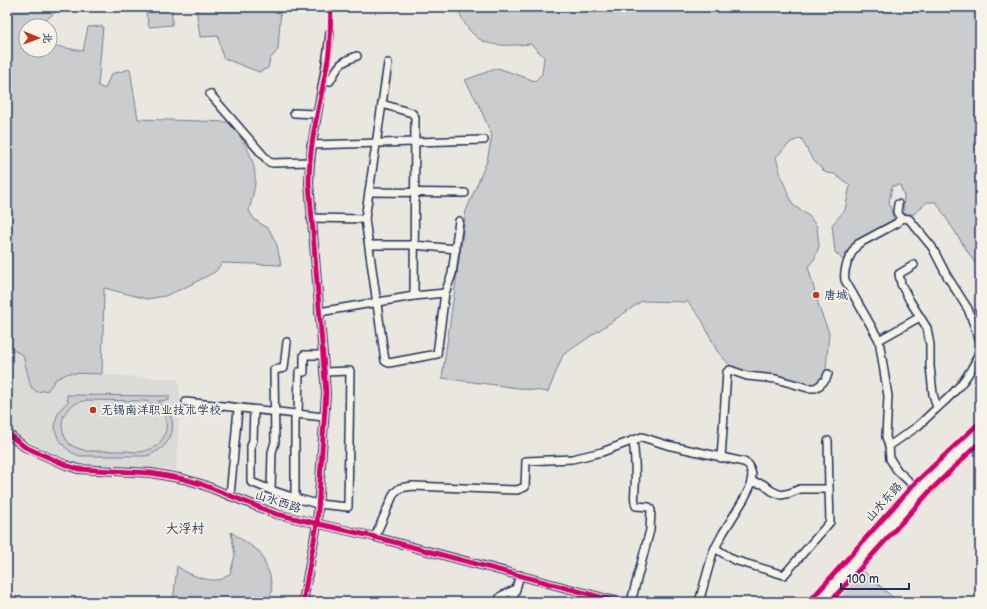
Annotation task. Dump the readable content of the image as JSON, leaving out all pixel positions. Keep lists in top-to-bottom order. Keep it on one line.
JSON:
{"streets":{"highway":["山水东路"],"street":["山水西路"]},"districts":["大浮村"],"places":["唐城","无锡南洋职业技术学校"],"scale_bar":"100 m","north":"right"}
